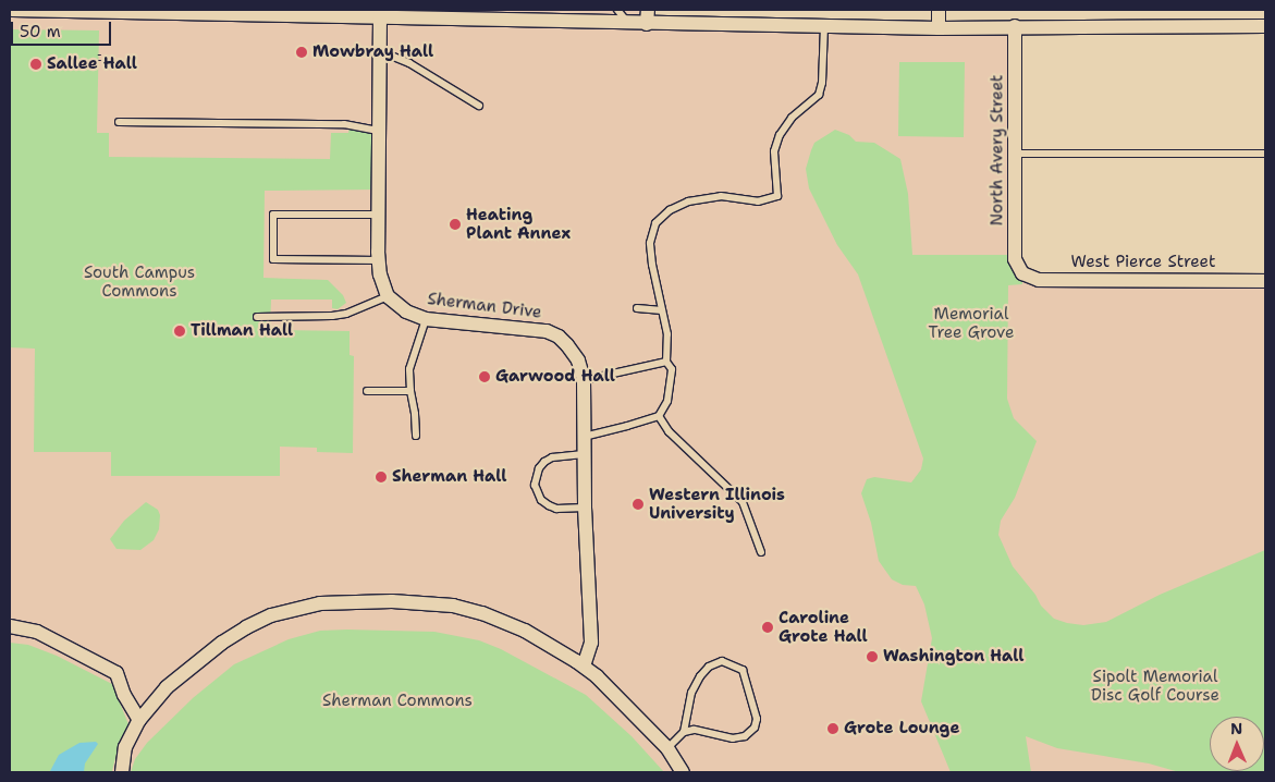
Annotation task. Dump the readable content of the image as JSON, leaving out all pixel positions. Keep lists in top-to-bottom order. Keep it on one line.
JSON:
{"streets":{"street":["North Avery Street","West Pierce Street","Sherman Drive"]},"crossings":[["North Avery Street","West Pierce Street"]],"parks":["South Campus Commons","Memorial Tree Grove","Sipolt Memorial Disc Golf Course","Sherman Commons"],"places":["Mowbray Hall","Sallee Hall","Heating Plant Annex","Tillman Hall","Garwood Hall","Sherman Hall","Western Illinois University","Caroline Grote Hall","Washington Hall","Grote Lounge"],"scale_bar":"50 m","north":"top"}
